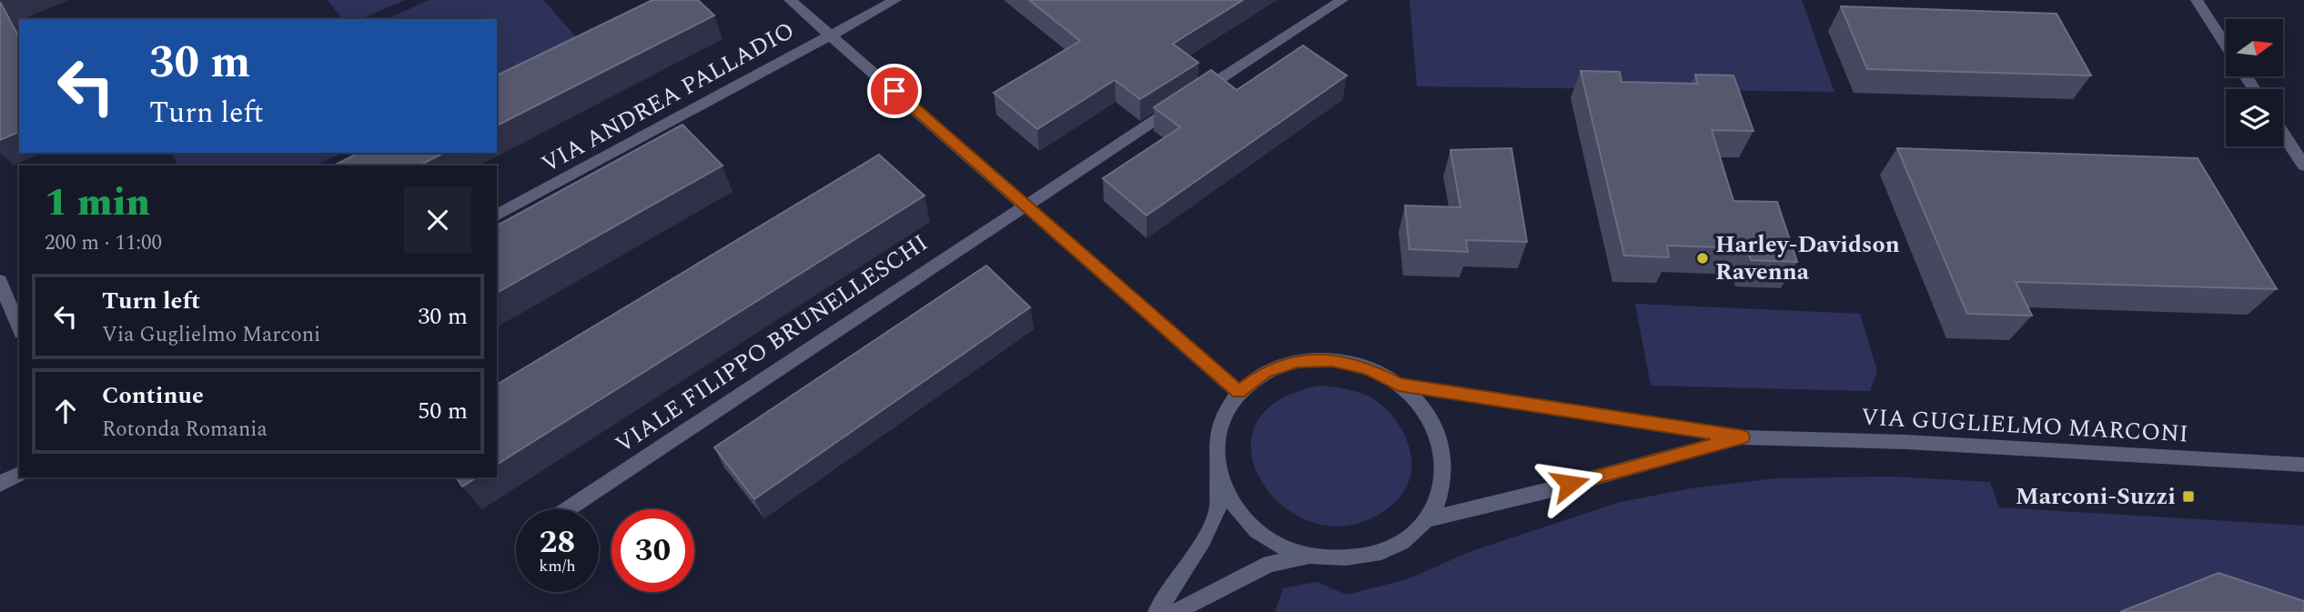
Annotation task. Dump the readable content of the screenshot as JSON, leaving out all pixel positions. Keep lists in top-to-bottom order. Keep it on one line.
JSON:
{"streets":{"street":["VIA ANDREA PALLADIO","VIALE FILIPPO BRUNELLESCHI","VIA GUGLIELMO MARCONI"]},"places":{"other":["Harley-Davidson Ravenna"],"transit":["Marconi-Suzzi"]},"north":"right","page":{"turn":["30 m","Turn left"],"heading":["1 min","200 m · 11:00"],"list":[{"name":"Turn left","note":"Via Guglielmo Marconi","value":"30 m"},{"name":"Continue","note":"Rotonda Romania","value":"50 m"}],"speed":"28 km/h","limit":"30"}}
